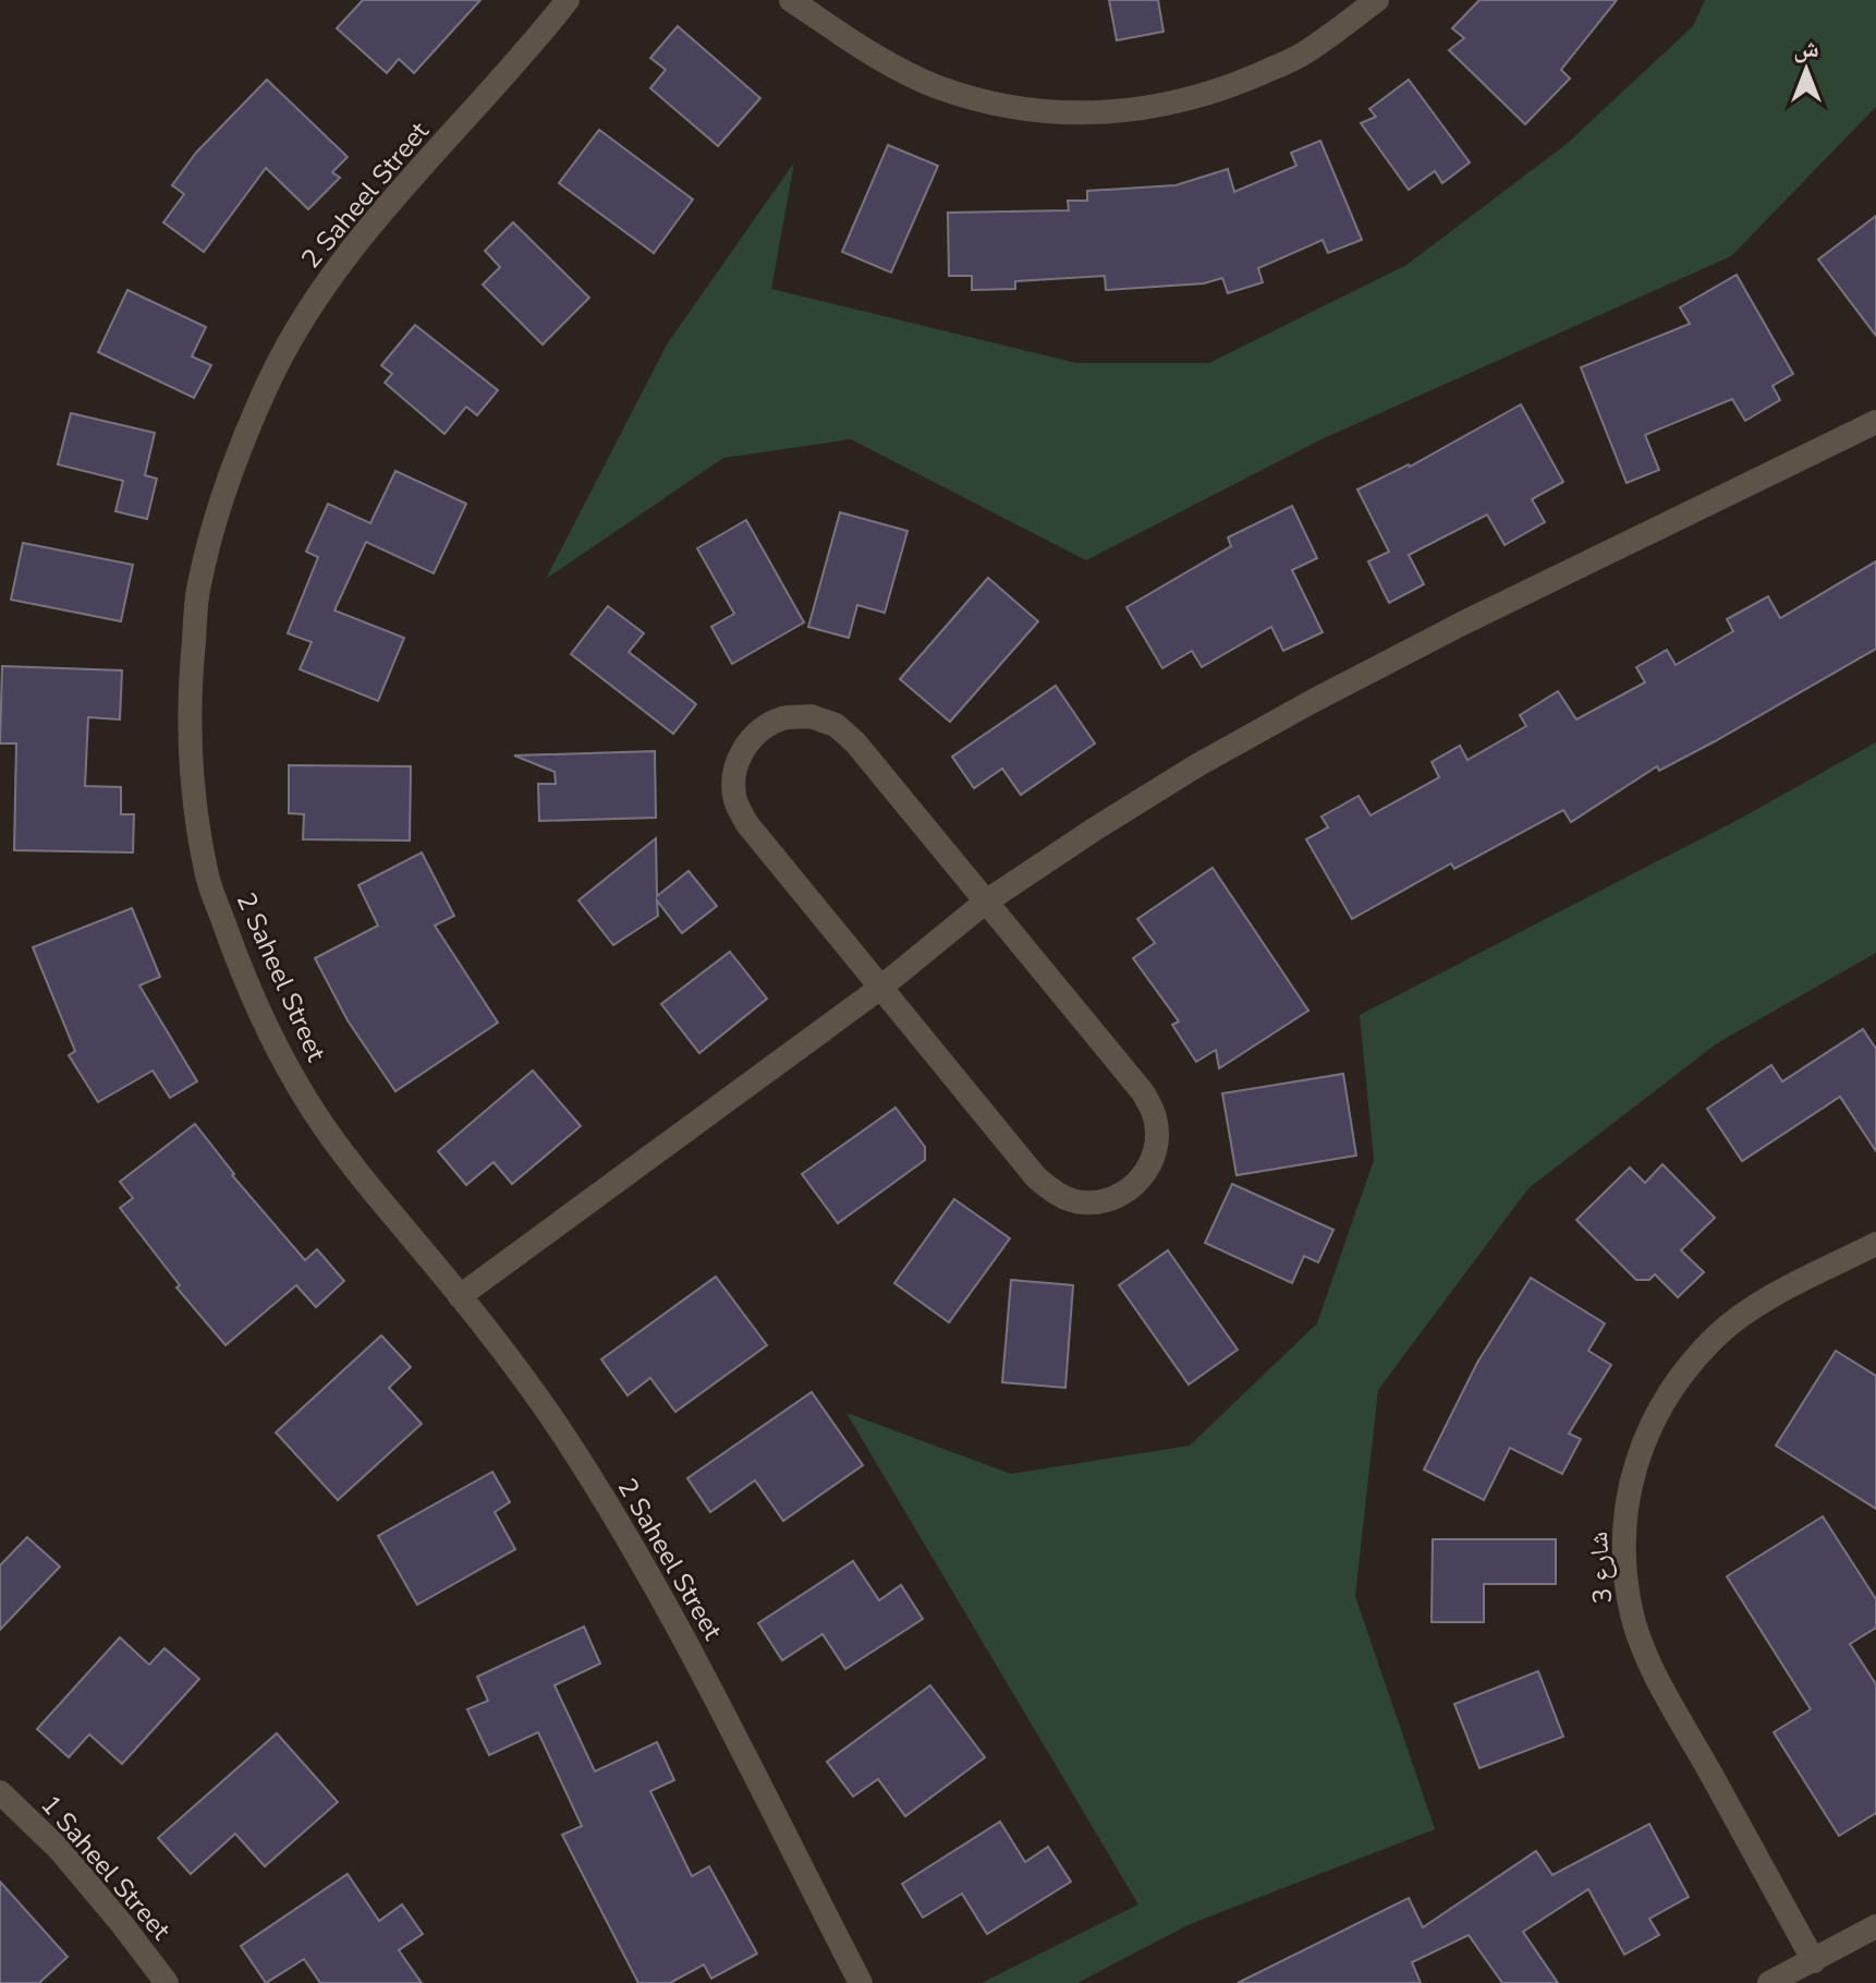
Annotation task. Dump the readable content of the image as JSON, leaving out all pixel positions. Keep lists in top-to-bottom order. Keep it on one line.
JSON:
{"streets":{"street":["2 Saheel Street","3 شارع","1 Saheel Street"]},"north":"top"}
